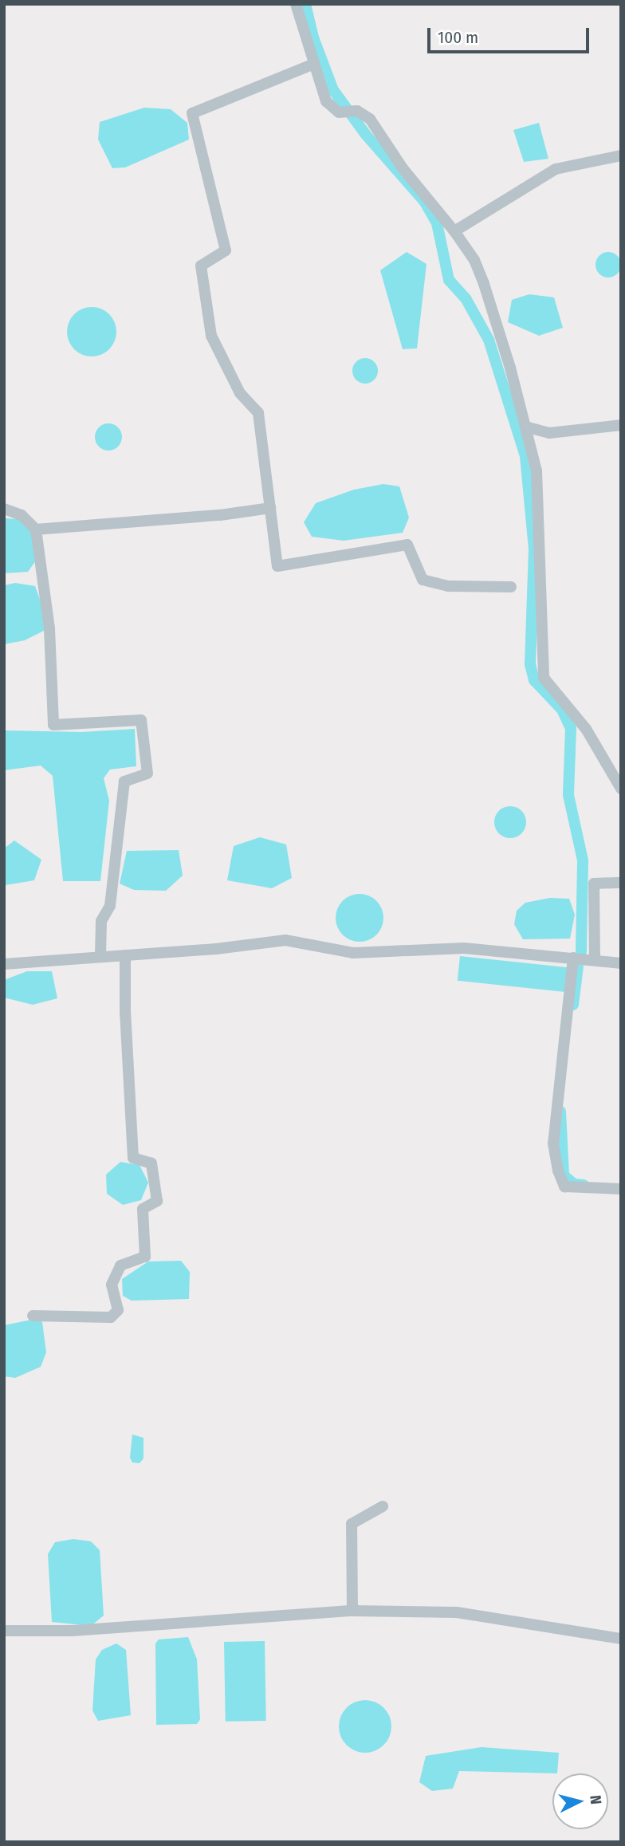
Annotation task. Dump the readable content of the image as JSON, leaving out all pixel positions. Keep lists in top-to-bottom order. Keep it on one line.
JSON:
{"scale_bar":"100 m","north":"right"}
